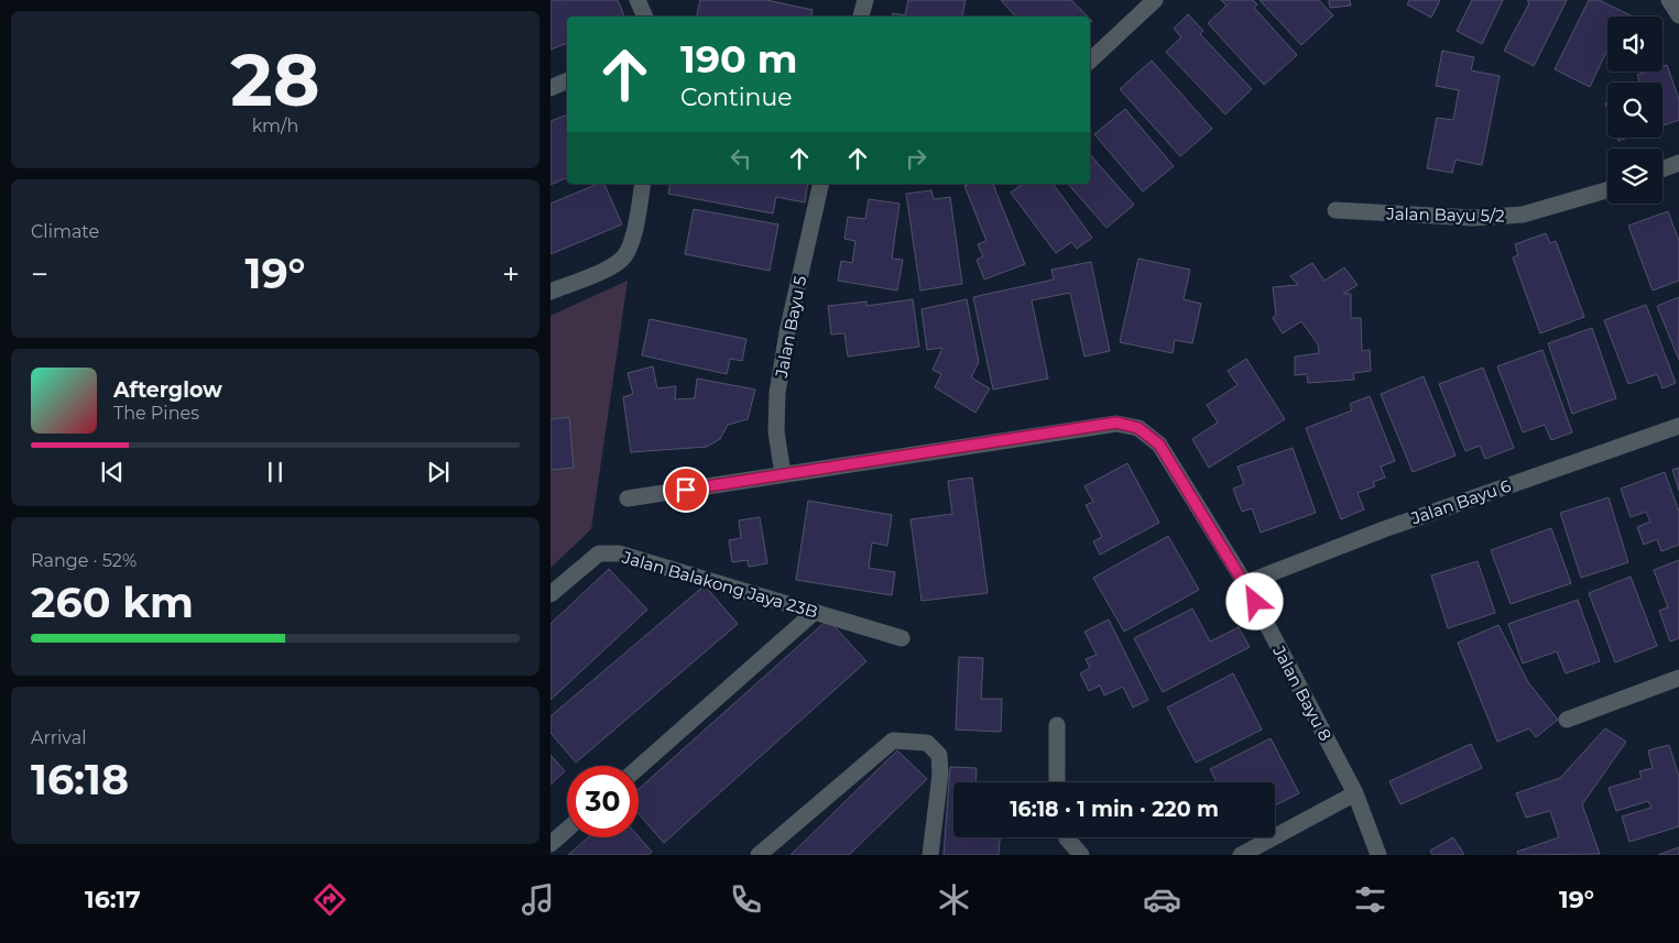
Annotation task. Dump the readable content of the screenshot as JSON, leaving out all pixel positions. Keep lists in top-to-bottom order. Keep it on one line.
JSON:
{"streets":{"street":["Jalan Bayu 5/2","Jalan Bayu 5","Jalan Bayu 6","Jalan Balakong Jaya 23B","Jalan Bayu 8"]},"crossings":[["Jalan Bayu 5","Jalan Bayu 8"],["Jalan Bayu 6","Jalan Bayu 8"]],"page":{"tile":[["28","km/h"],"Climate",["Range · 52%","260 km"],["Arrival","16:18"]],"turn":["190 m","Continue"],"heat":["−","19°","+"],"song":["Afterglow","The Pines"],"limit":"30","trip":"16:18 · 1 min · 220 m","tabs":["16:17","19°"]}}
